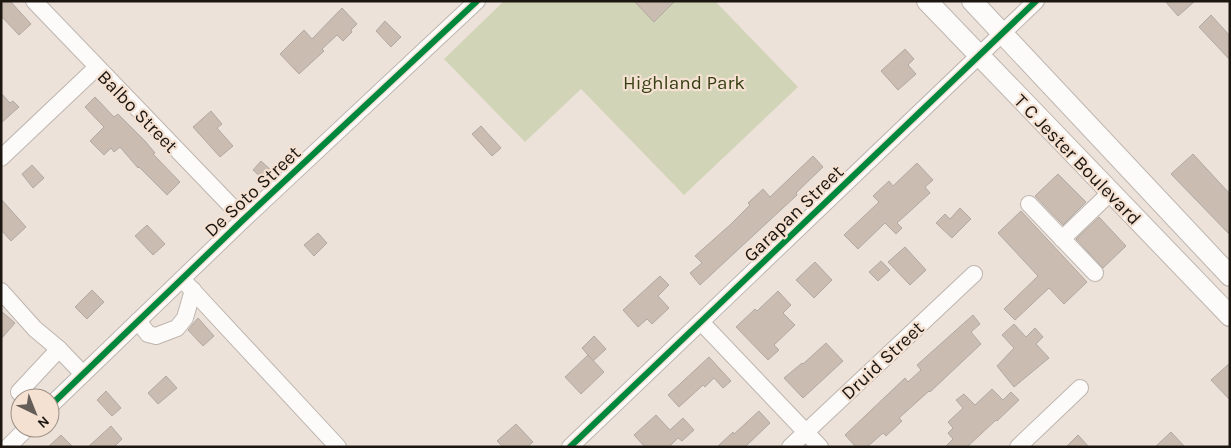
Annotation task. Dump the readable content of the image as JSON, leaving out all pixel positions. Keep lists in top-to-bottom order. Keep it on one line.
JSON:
{"streets":{"main road":["T C Jester Boulevard"],"street":["Balbo Street","De Soto Street","Garapan Street","Druid Street"]},"crossings":[["Balbo Street","De Soto Street"],["T C Jester Boulevard","Garapan Street"]],"parks":["Highland Park"],"north":"bottom right"}
